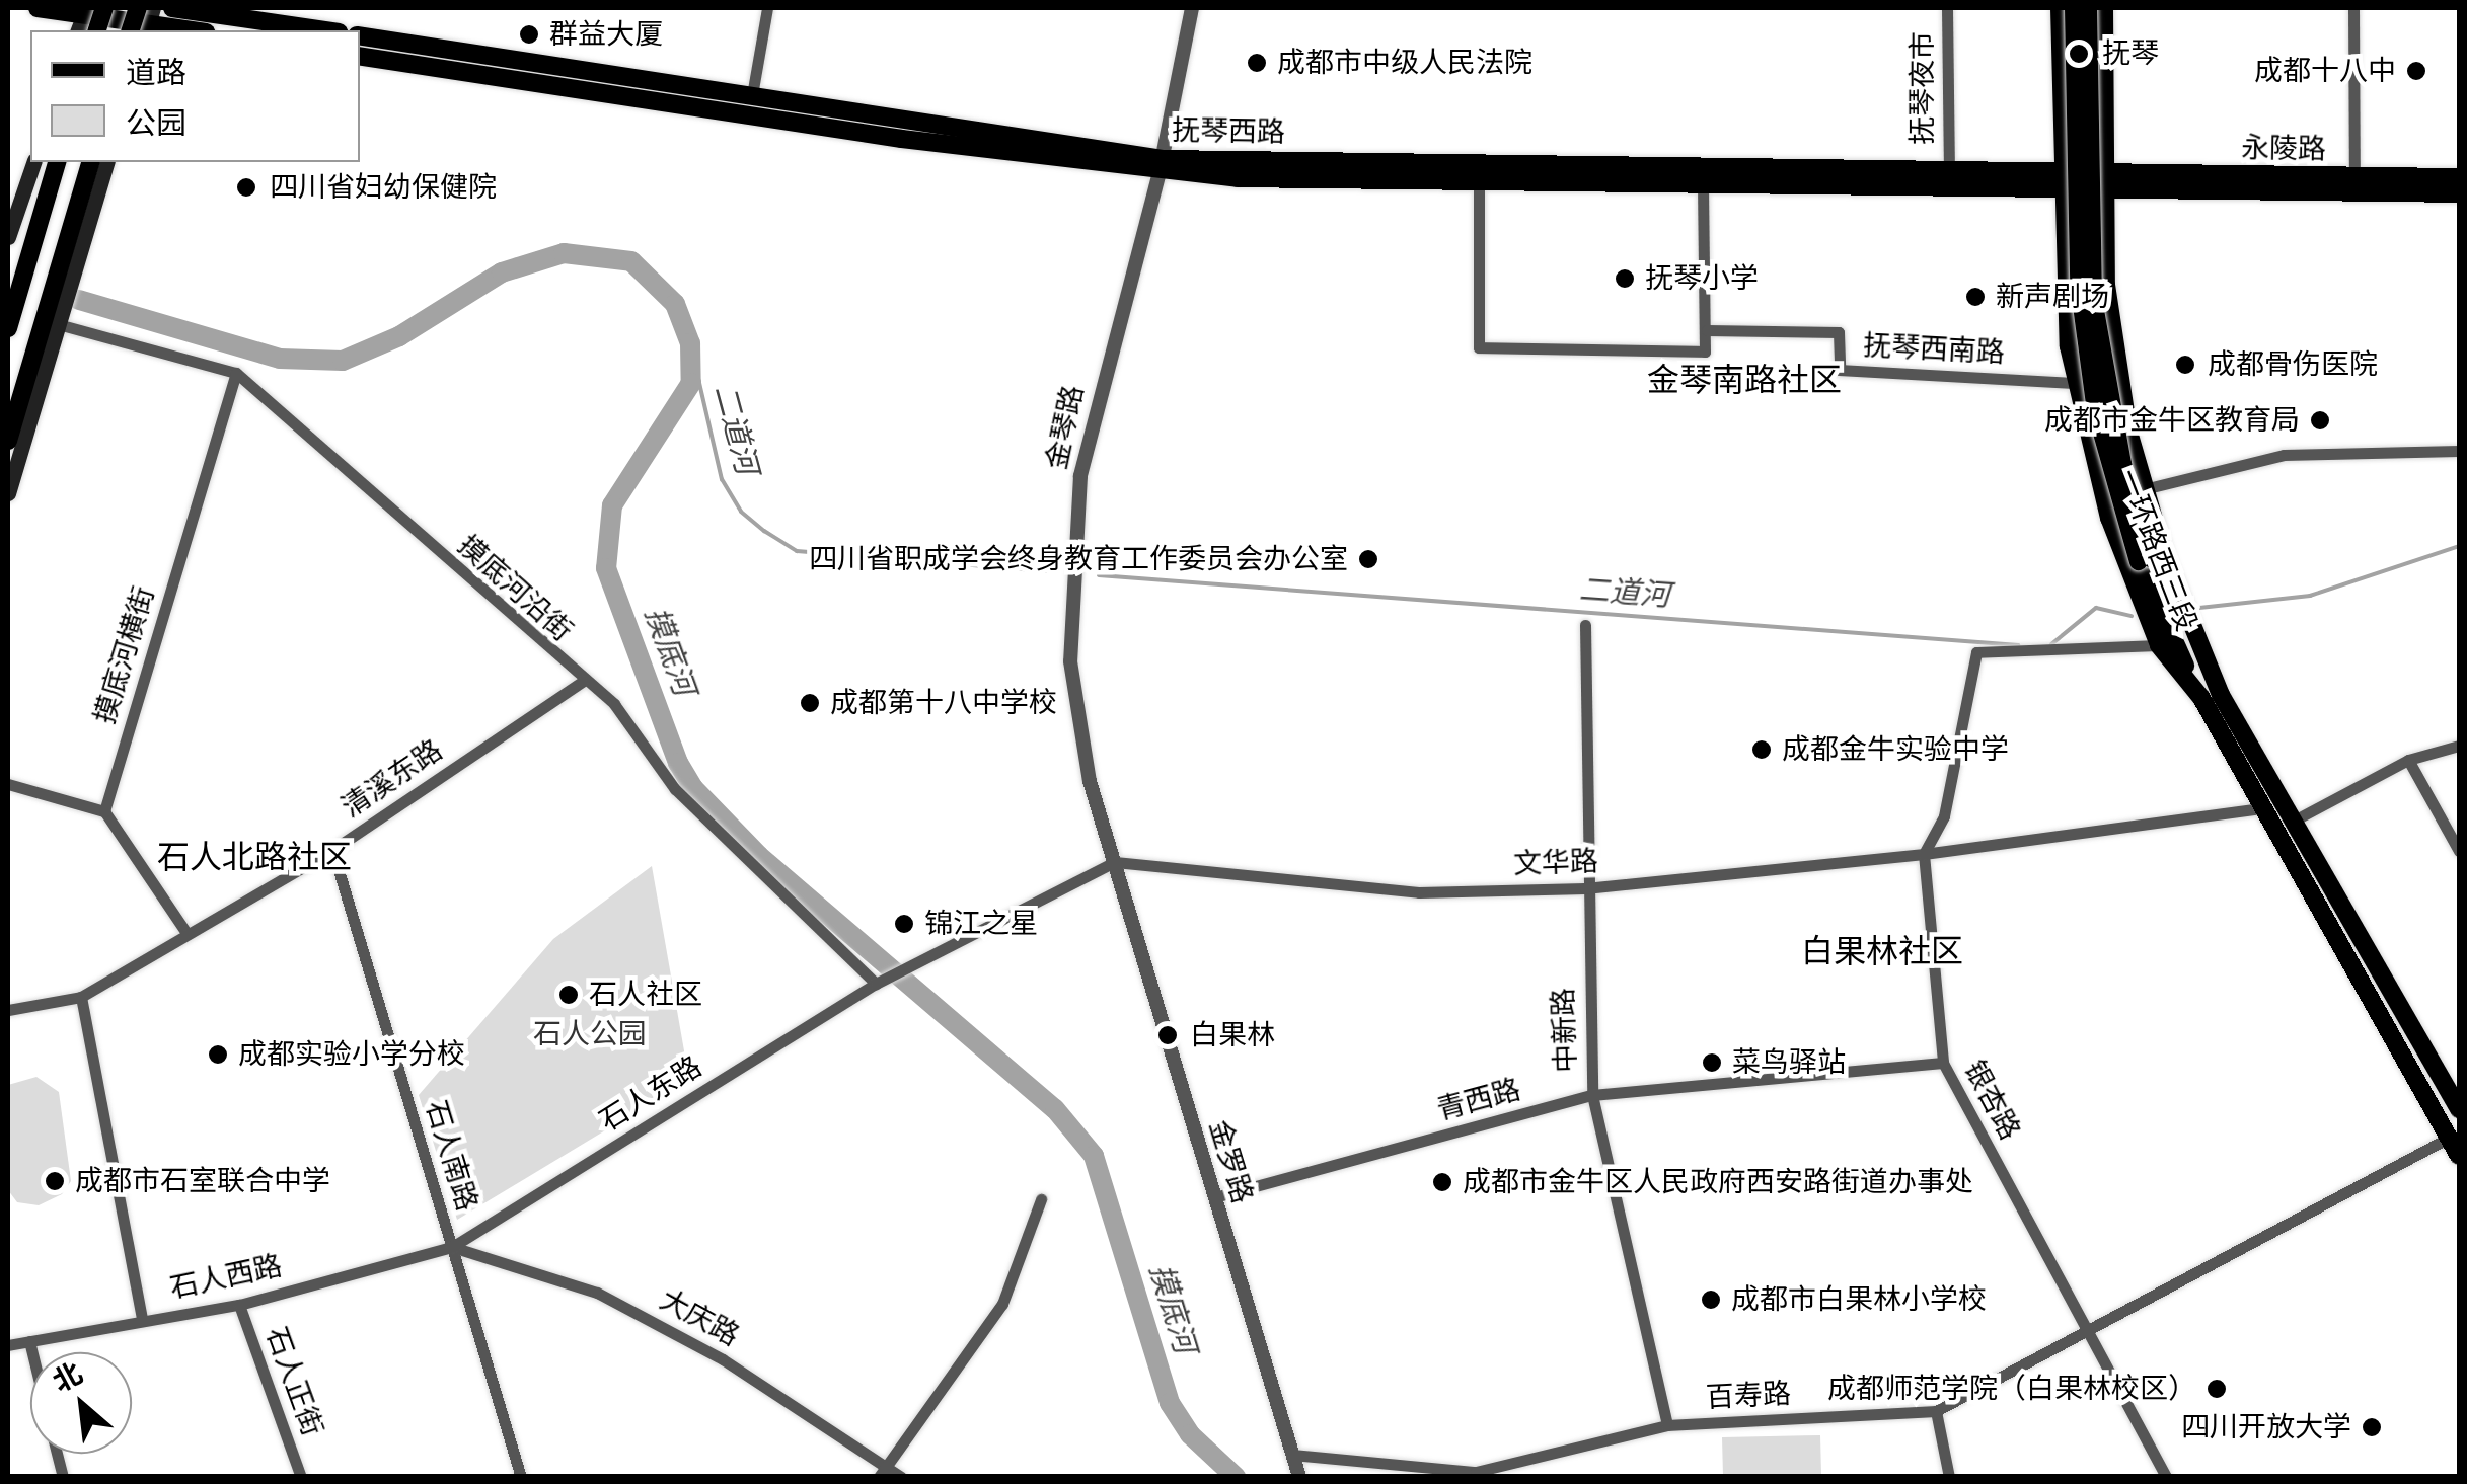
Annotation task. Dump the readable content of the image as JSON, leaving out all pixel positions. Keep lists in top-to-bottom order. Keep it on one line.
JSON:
{"streets":{"main road":["抚琴西路","永陵路","一环路西三段"],"street":["抚琴夜市","抚琴西南路","金琴路","摸底河沿街","摸底河横街","清溪东路","文华路","中新路","石人东路","青西路","银杏路","石人南路","金罗路","石人西路","大庆路","石人正街","百寿路"]},"crossings":[["抚琴夜市","抚琴西路"],["抚琴西路","永陵路"],["抚琴西路","金琴路"],["抚琴西路","一环路西三段"],["永陵路","一环路西三段"],["抚琴西南路","一环路西三段"],["金琴路","文华路"],["金琴路","金罗路"],["一环路西三段","文华路"],["一环路西三段","百寿路"],["摸底河沿街","摸底河横街"],["摸底河沿街","清溪东路"],["摸底河沿街","石人东路"],["清溪东路","石人南路"],["文华路","中新路"],["文华路","银杏路"],["文华路","金罗路"],["中新路","青西路"],["中新路","百寿路"],["石人东路","石人南路"],["石人东路","石人西路"],["石人东路","大庆路"],["青西路","银杏路"],["青西路","金罗路"],["银杏路","百寿路"],["石人南路","石人西路"],["石人南路","大庆路"],["金罗路","百寿路"],["石人西路","大庆路"],["石人西路","石人正街"]],"districts":["金琴南路社区","石人北路社区","白果林社区"],"water":["二道河","摸底河"],"parks":["石人公园"],"places":["群益大厦","抚琴","成都市中级人民法院","成都十八中","四川省妇幼保健院","抚琴小学","新声剧场","成都骨伤医院","成都市金牛区教育局","四川省职成学会终身教育工作委员会办公室","成都第十八中学校","成都金牛实验中学","锦江之星","石人社区","白果林","成都实验小学分校","菜鸟驿站","成都市石室联合中学","成都市金牛区人民政府西安路街道办事处","成都市白果林小学校","成都师范学院（白果林校区）","四川开放大学"],"legend":["道路","公园"],"north":"top left"}
